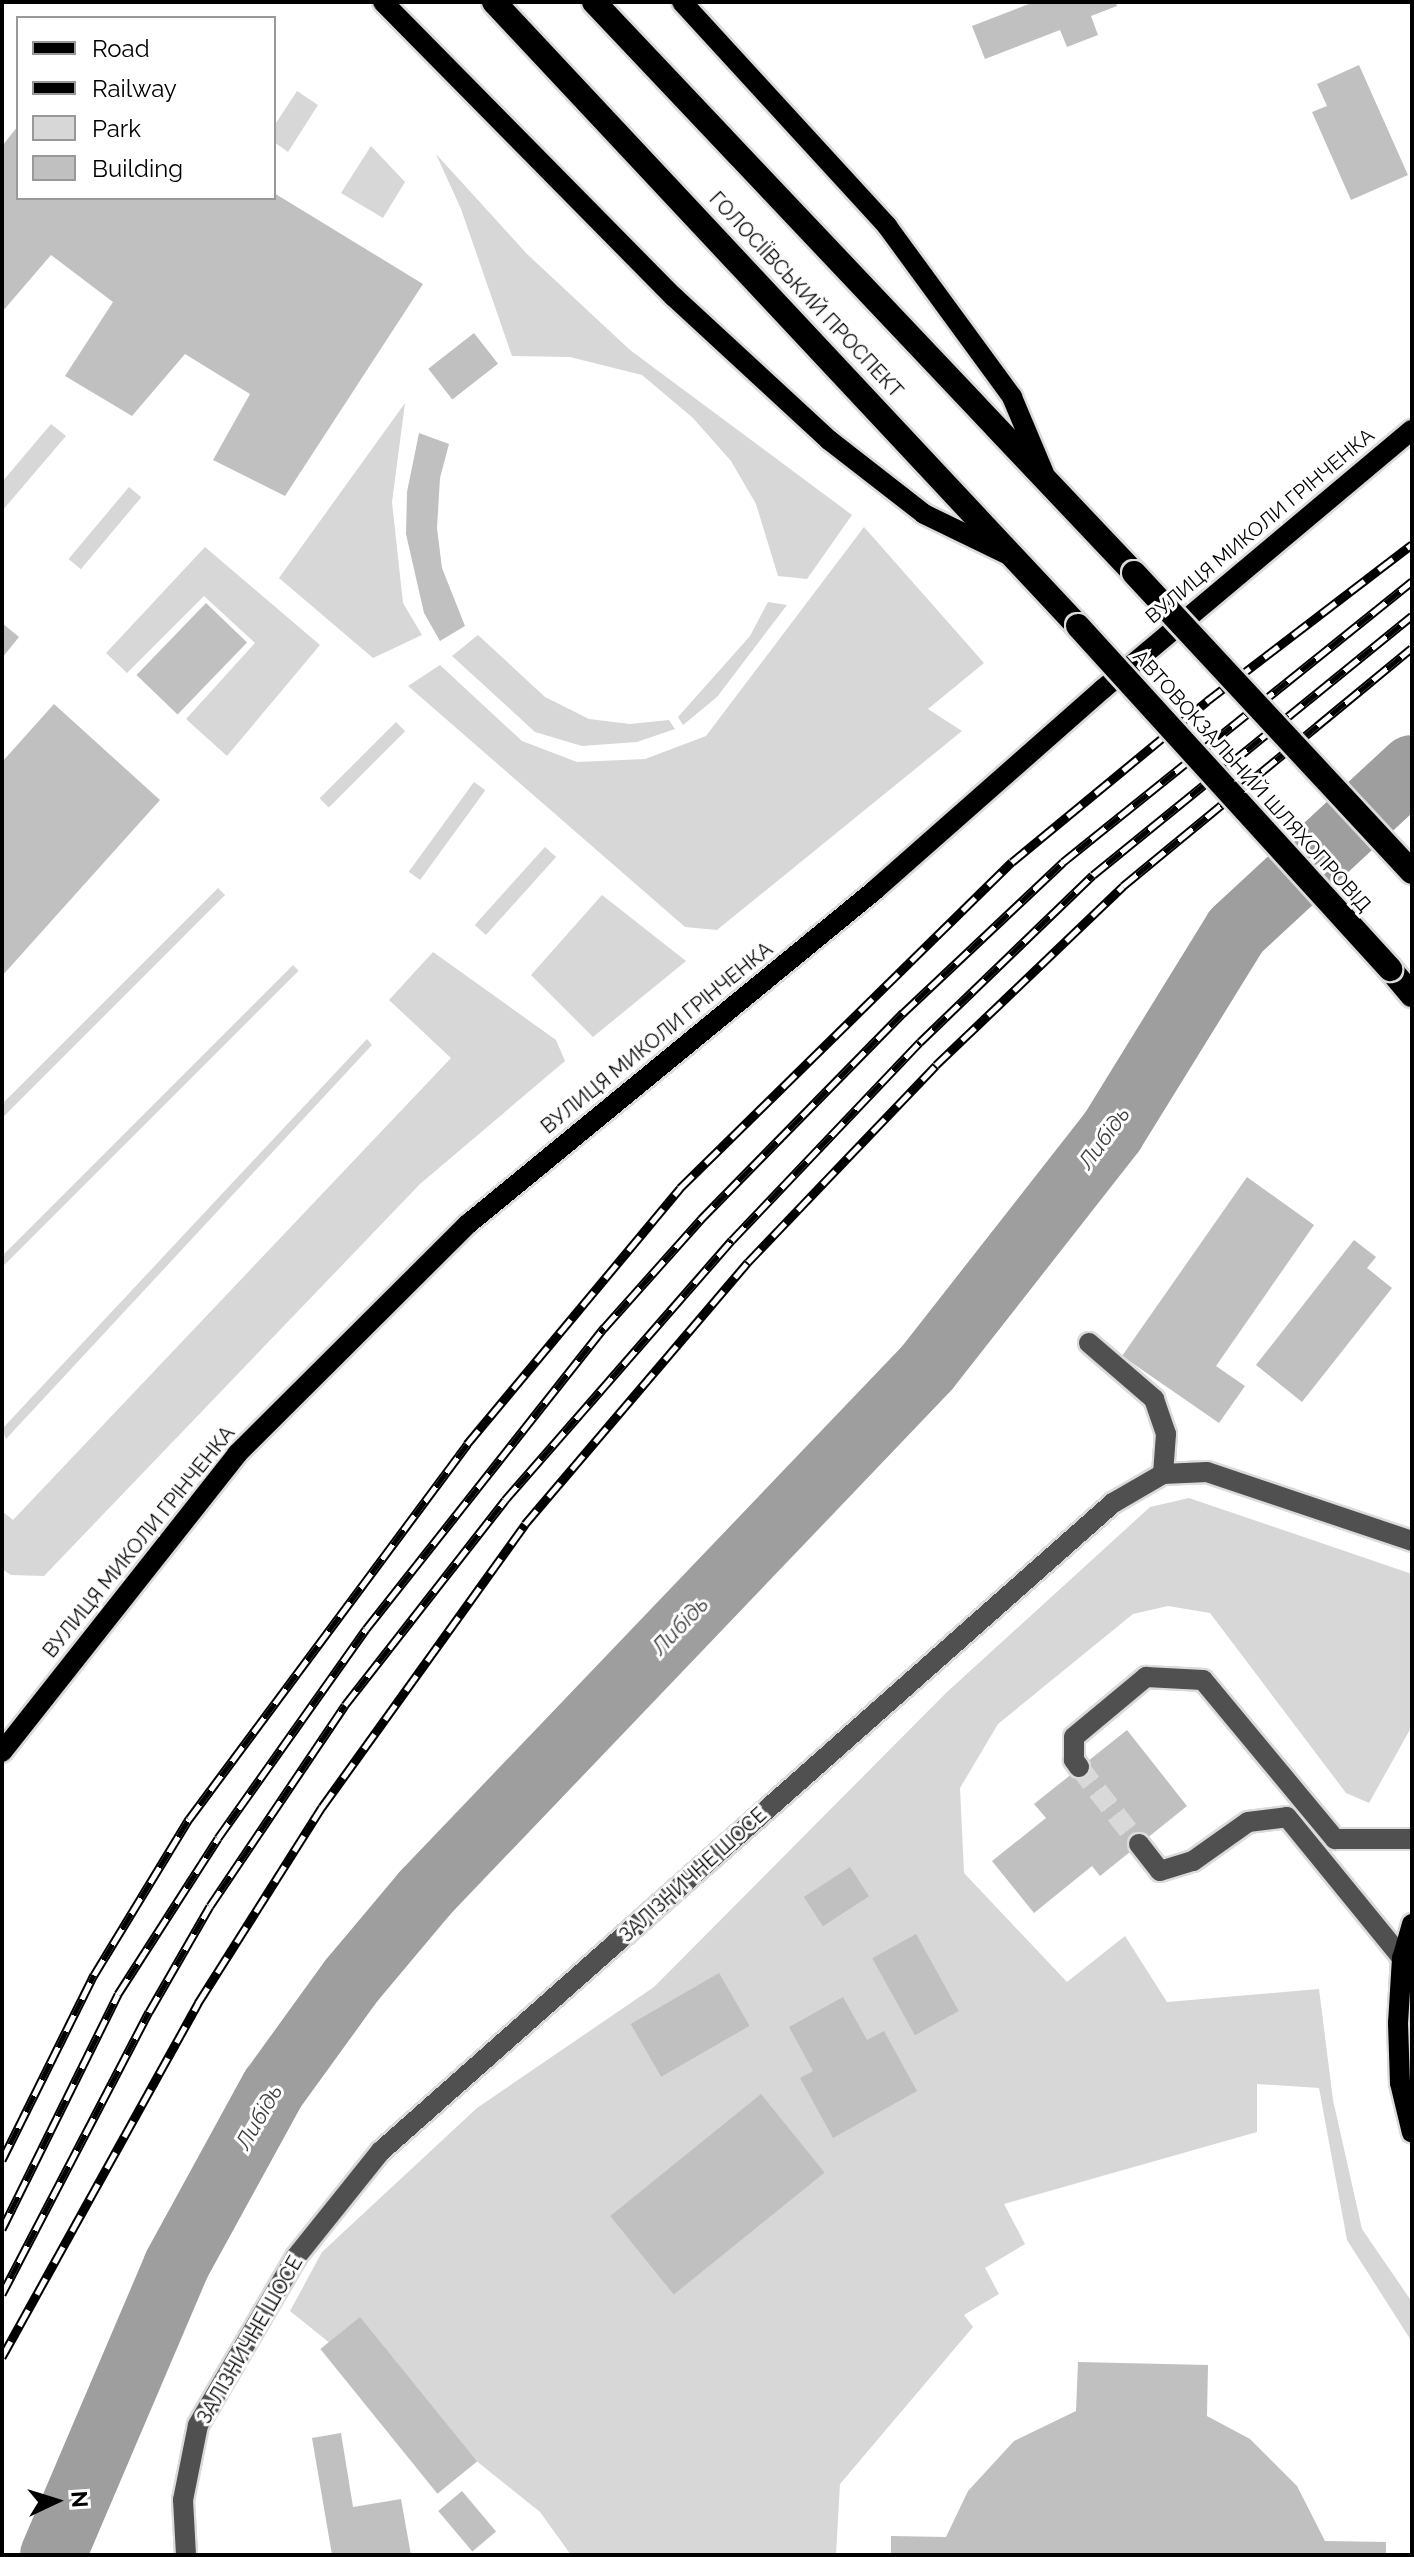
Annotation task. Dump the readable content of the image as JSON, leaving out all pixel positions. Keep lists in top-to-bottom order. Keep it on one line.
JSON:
{"streets":{"highway":["ГОЛОСІЇВСЬКИЙ ПРОСПЕКТ","АВТОВОКЗАЛЬНИЙ ШЛЯХОПРОВІД"],"main road":["ВУЛИЦЯ МИКОЛИ ГРІНЧЕНКА"],"street":["ЗАЛІЗНИЧНЕ ШОСЕ"]},"crossings":[["ГОЛОСІЇВСЬКИЙ ПРОСПЕКТ","АВТОВОКЗАЛЬНИЙ ШЛЯХОПРОВІД"]],"water":["Либідь"],"legend":["Road","Railway","Park","Building"],"north":"right"}
